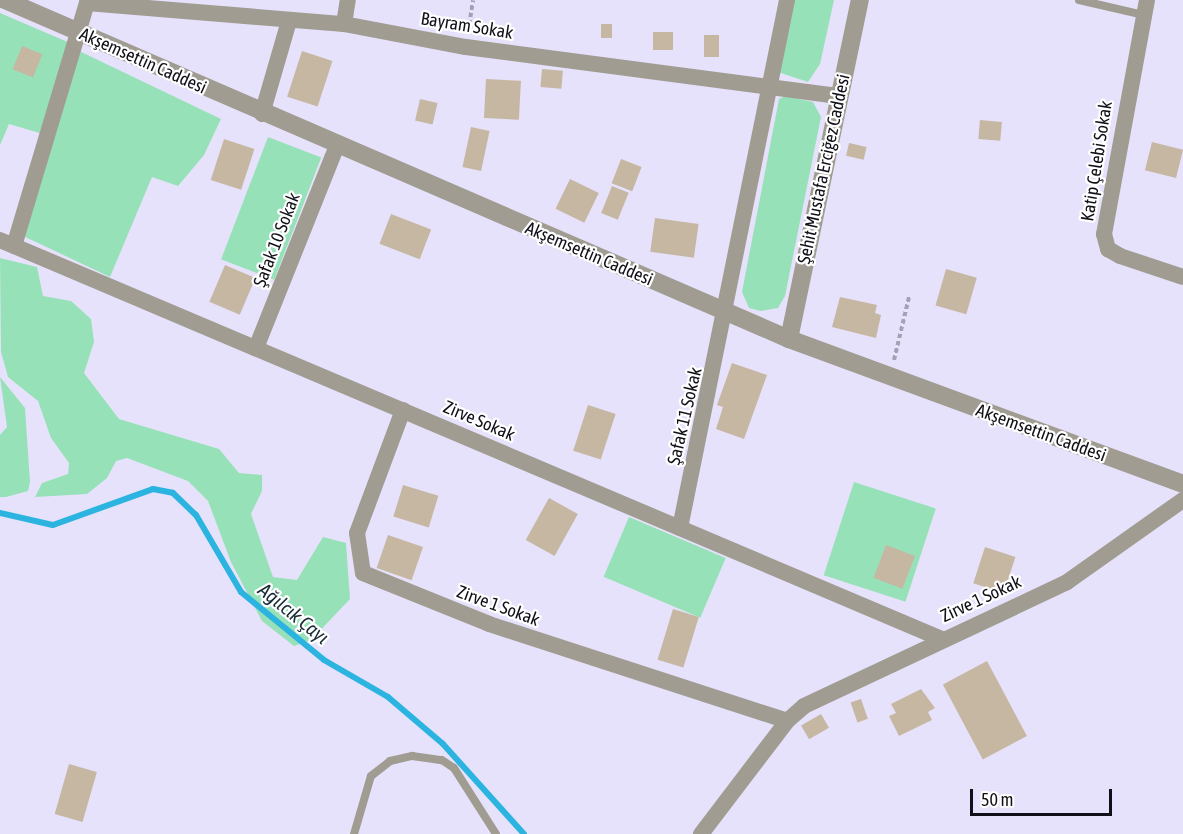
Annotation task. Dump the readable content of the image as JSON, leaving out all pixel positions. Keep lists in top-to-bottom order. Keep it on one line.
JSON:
{"streets":{"street":["Bayram Sokak","Akşemsettin Caddesi","Katip Çelebi Sokak","Şehit Mustafa Erciğez Caddesi","Şafak 10 Sokak","Şafak 11 Sokak","Zirve Sokak","Zirve 1 Sokak"]},"crossings":[["Bayram Sokak","Şehit Mustafa Erciğez Caddesi"],["Bayram Sokak","Şafak 11 Sokak"],["Akşemsettin Caddesi","Şehit Mustafa Erciğez Caddesi"],["Akşemsettin Caddesi","Şafak 10 Sokak"],["Akşemsettin Caddesi","Şafak 11 Sokak"],["Şafak 10 Sokak","Zirve Sokak"],["Şafak 11 Sokak","Zirve Sokak"],["Zirve Sokak","Zirve 1 Sokak"]],"water":["Ağılcık Çayı"],"scale_bar":"50 m"}
